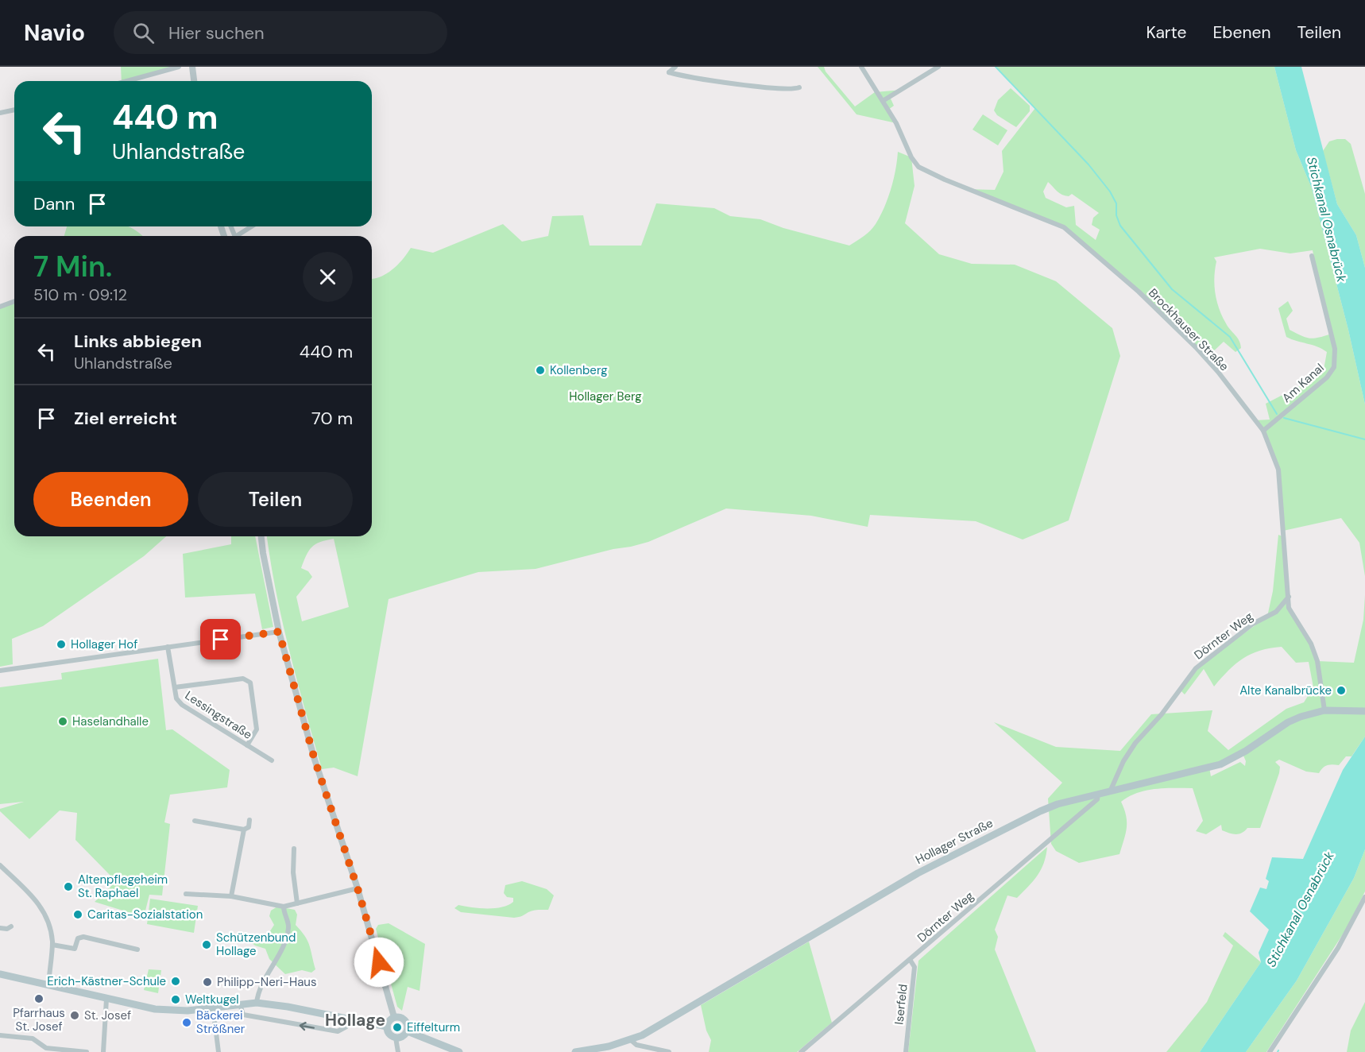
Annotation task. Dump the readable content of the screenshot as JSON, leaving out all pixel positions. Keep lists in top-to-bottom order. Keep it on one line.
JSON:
{"streets":{"main road":["Hollager Straße"],"street":["Brockhauser Straße","Am Kanal","Dörnter Weg","Lessingstraße","Iserfeld"]},"crossings":[["Brockhauser Straße","Am Kanal"],["Brockhauser Straße","Dörnter Weg"],["Brockhauser Straße","Hollager Straße"],["Dörnter Weg","Hollager Straße"],["Dörnter Weg","Iserfeld"]],"districts":["Hollage"],"water":["Stichkanal Osnabrück"],"parks":["Hollager Berg"],"places":["Kollenberg","Hollager Hof","Alte Kanalbrücke","Haselandhalle","Altenpflegeheim St. Raphael","Caritas-Sozialstation","Schützenbund Hollage","Erich-Kästner-Schule","Philipp-Neri-Haus","Pfarrhaus St. Josef","Weltkugel","St. Josef","Bäckerei Strößner","Eiffelturm"],"page":{"header":"Navio","search":"Hier suchen","nav":["Karte","Ebenen","Teilen"],"turn":["440 m","Uhlandstraße"],"then":"Dann","heading":["7 Min.","510 m · 09:12"],"list":[{"name":"Links abbiegen","note":"Uhlandstraße","value":"440 m"},{"name":"Ziel erreicht","value":"70 m"}],"buttons":["Beenden","Teilen"]}}
